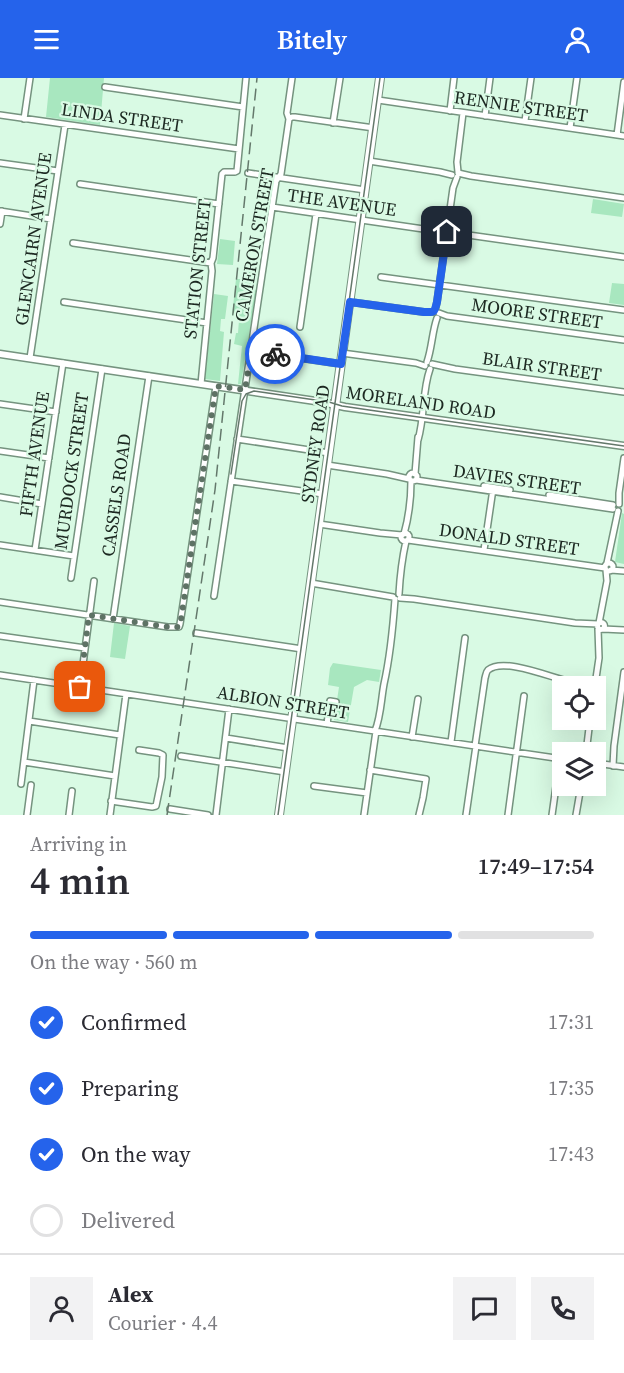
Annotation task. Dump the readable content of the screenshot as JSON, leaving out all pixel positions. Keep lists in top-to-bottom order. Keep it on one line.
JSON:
{"streets":{"highway":["SYDNEY ROAD"],"main road":["MORELAND ROAD"],"street":["RENNIE STREET","LINDA STREET","THE AVENUE","GLENCAIRN AVENUE","CAMERON STREET","STATION STREET","MOORE STREET","BLAIR STREET","FIFTH AVENUE","MURDOCK STREET","DAVIES STREET","CASSELS ROAD","DONALD STREET","ALBION STREET"]},"crossings":[["RENNIE STREET","SYDNEY ROAD"],["LINDA STREET","GLENCAIRN AVENUE"],["LINDA STREET","STATION STREET"],["THE AVENUE","CAMERON STREET"],["THE AVENUE","SYDNEY ROAD"],["GLENCAIRN AVENUE","MORELAND ROAD"],["CAMERON STREET","MORELAND ROAD"],["STATION STREET","MORELAND ROAD"],["MOORE STREET","SYDNEY ROAD"],["BLAIR STREET","SYDNEY ROAD"],["MORELAND ROAD","SYDNEY ROAD"],["MORELAND ROAD","FIFTH AVENUE"],["MORELAND ROAD","MURDOCK STREET"],["MORELAND ROAD","CASSELS ROAD"],["SYDNEY ROAD","DAVIES STREET"],["SYDNEY ROAD","DONALD STREET"],["SYDNEY ROAD","ALBION STREET"]],"page":{"header":"Bitely","heading":["4 min","Arriving in","17:49–17:54"],"panel":["Alex","Courier · 4.4"],"bar":"On the way · 560 m","list":[["Confirmed","17:31"],["Preparing","17:35"],["On the way","17:43"],"Delivered"]}}
